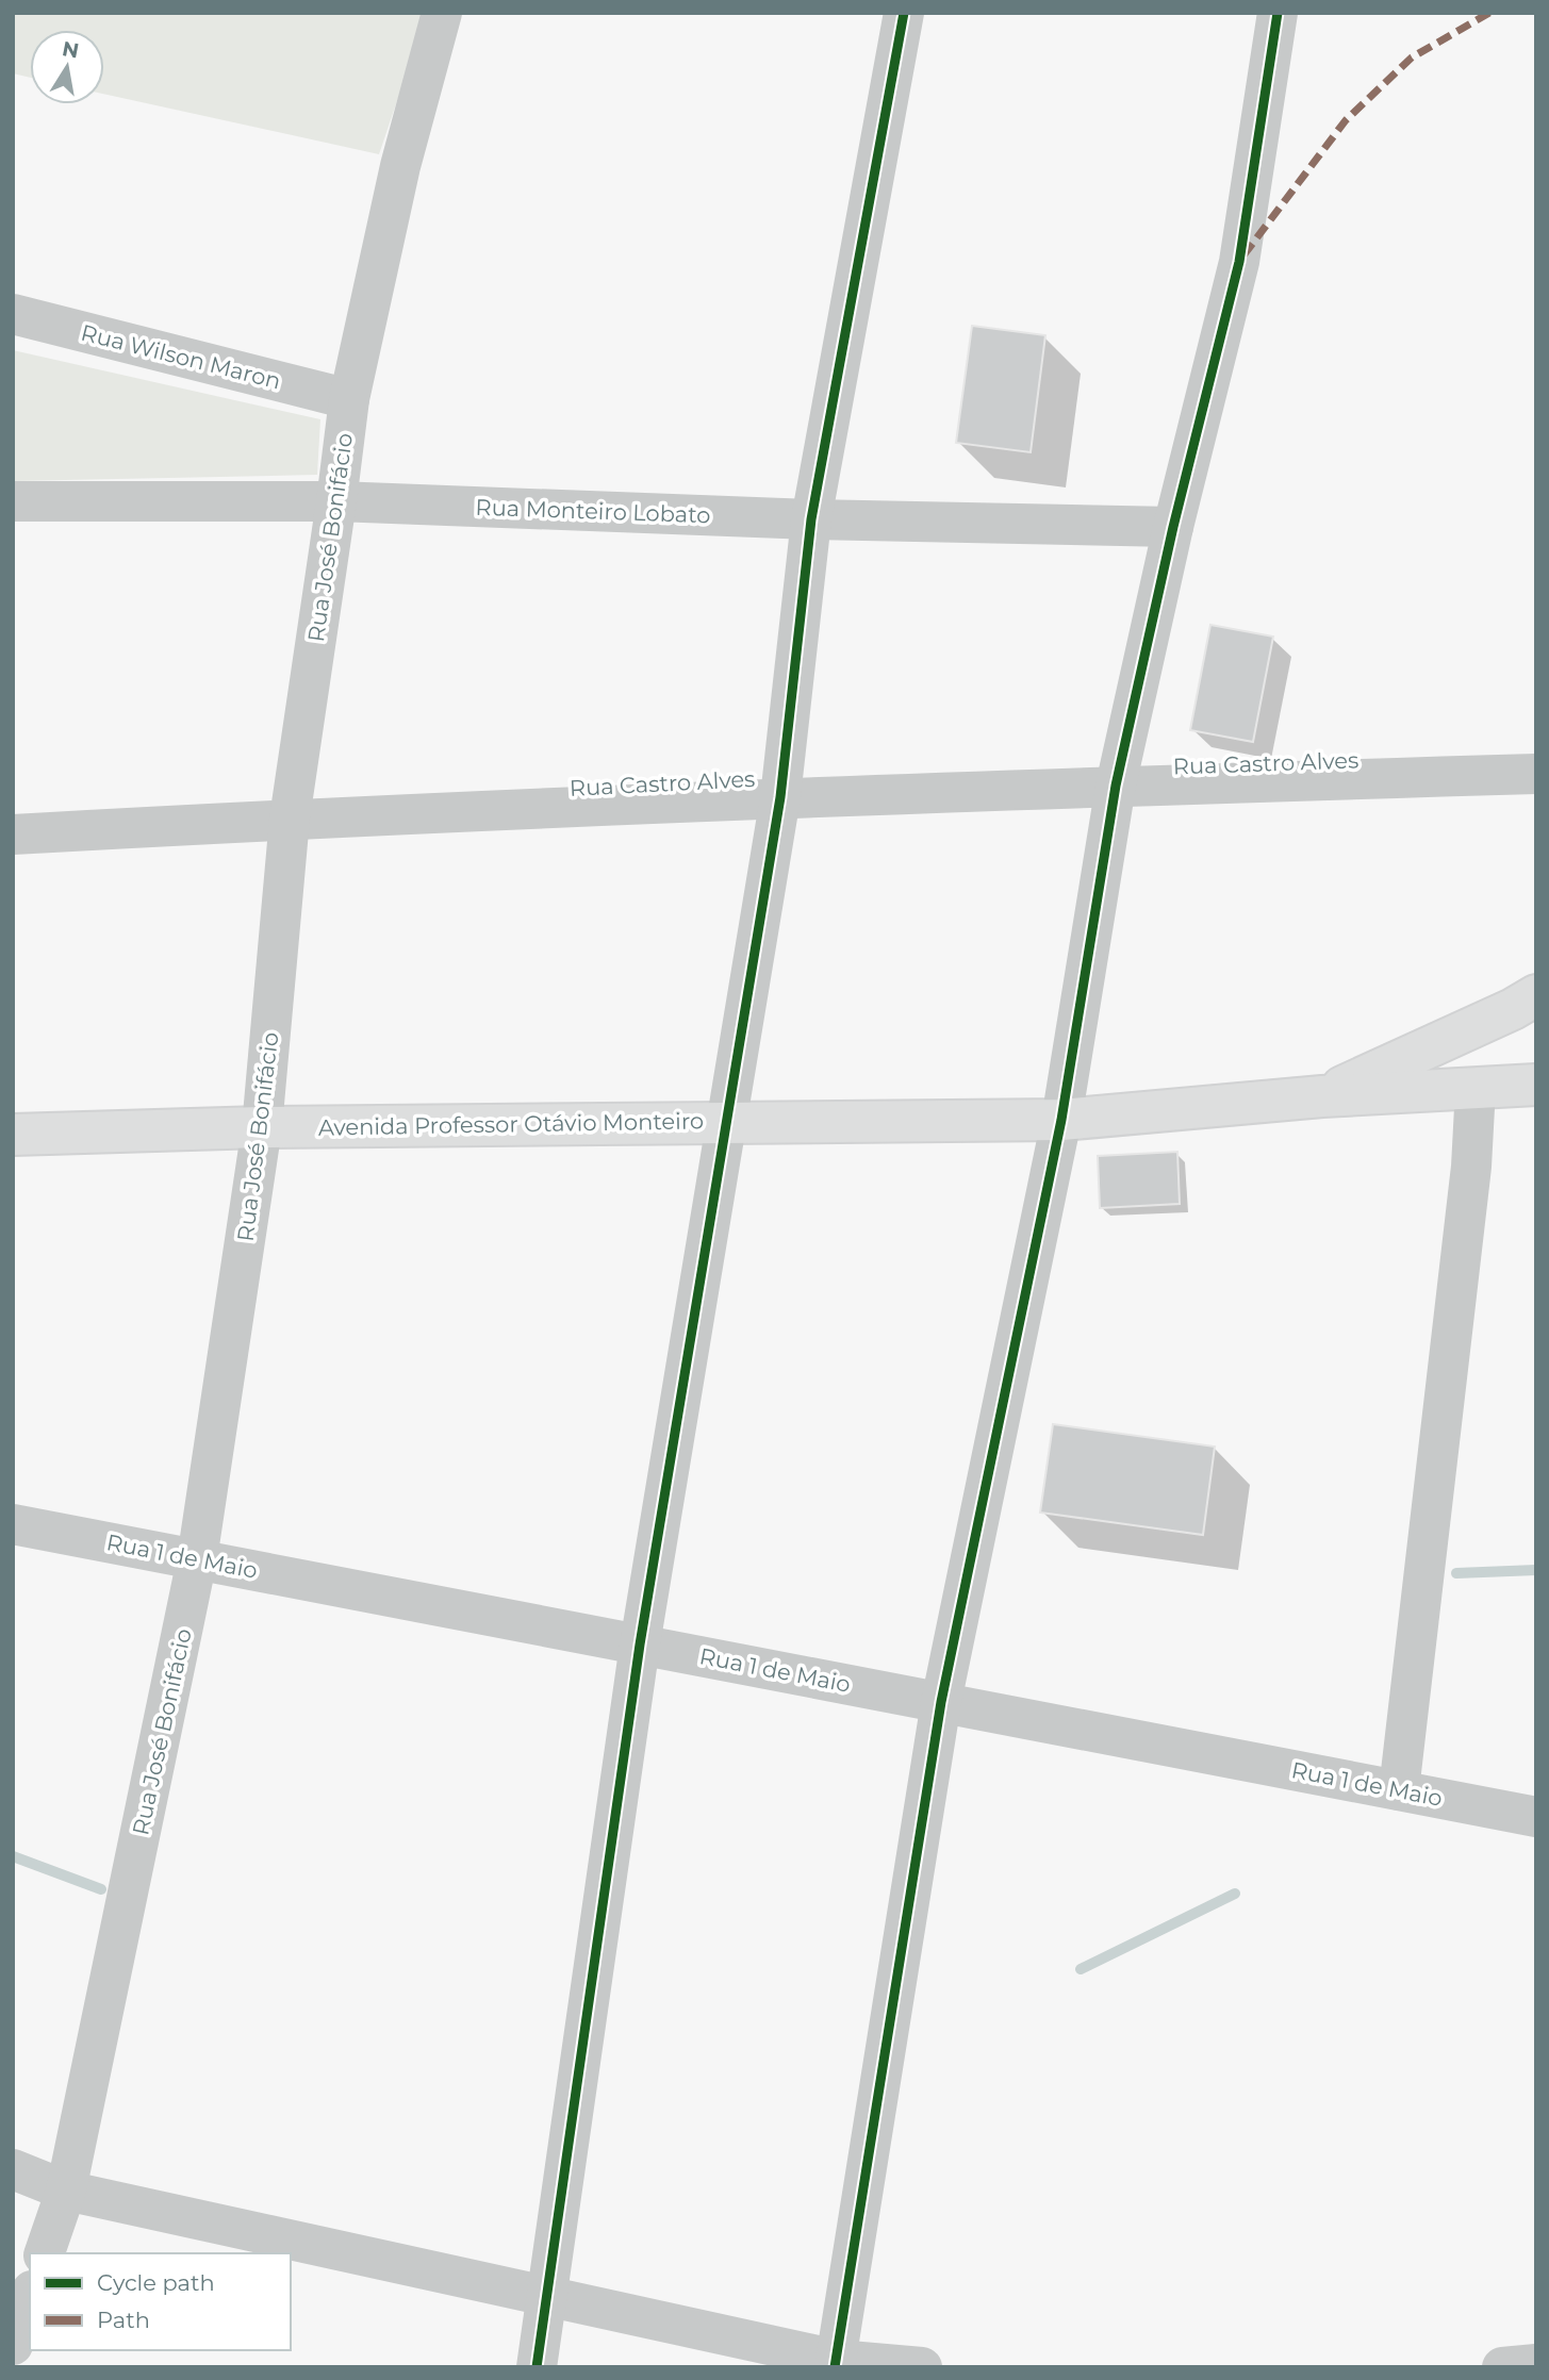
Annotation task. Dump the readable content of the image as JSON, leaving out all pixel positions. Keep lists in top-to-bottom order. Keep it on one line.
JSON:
{"streets":{"main road":["Avenida Professor Otávio Monteiro"],"street":["Rua Wilson Maron","Rua Monteiro Lobato","Rua José Bonifácio","Rua Castro Alves","Rua 1 de Maio"]},"crossings":[["Rua Wilson Maron","Rua José Bonifácio"],["Rua Monteiro Lobato","Rua José Bonifácio"],["Rua José Bonifácio","Rua Castro Alves"],["Rua José Bonifácio","Avenida Professor Otávio Monteiro"],["Rua José Bonifácio","Rua 1 de Maio"]],"legend":["Cycle path","Path"],"north":"top"}
